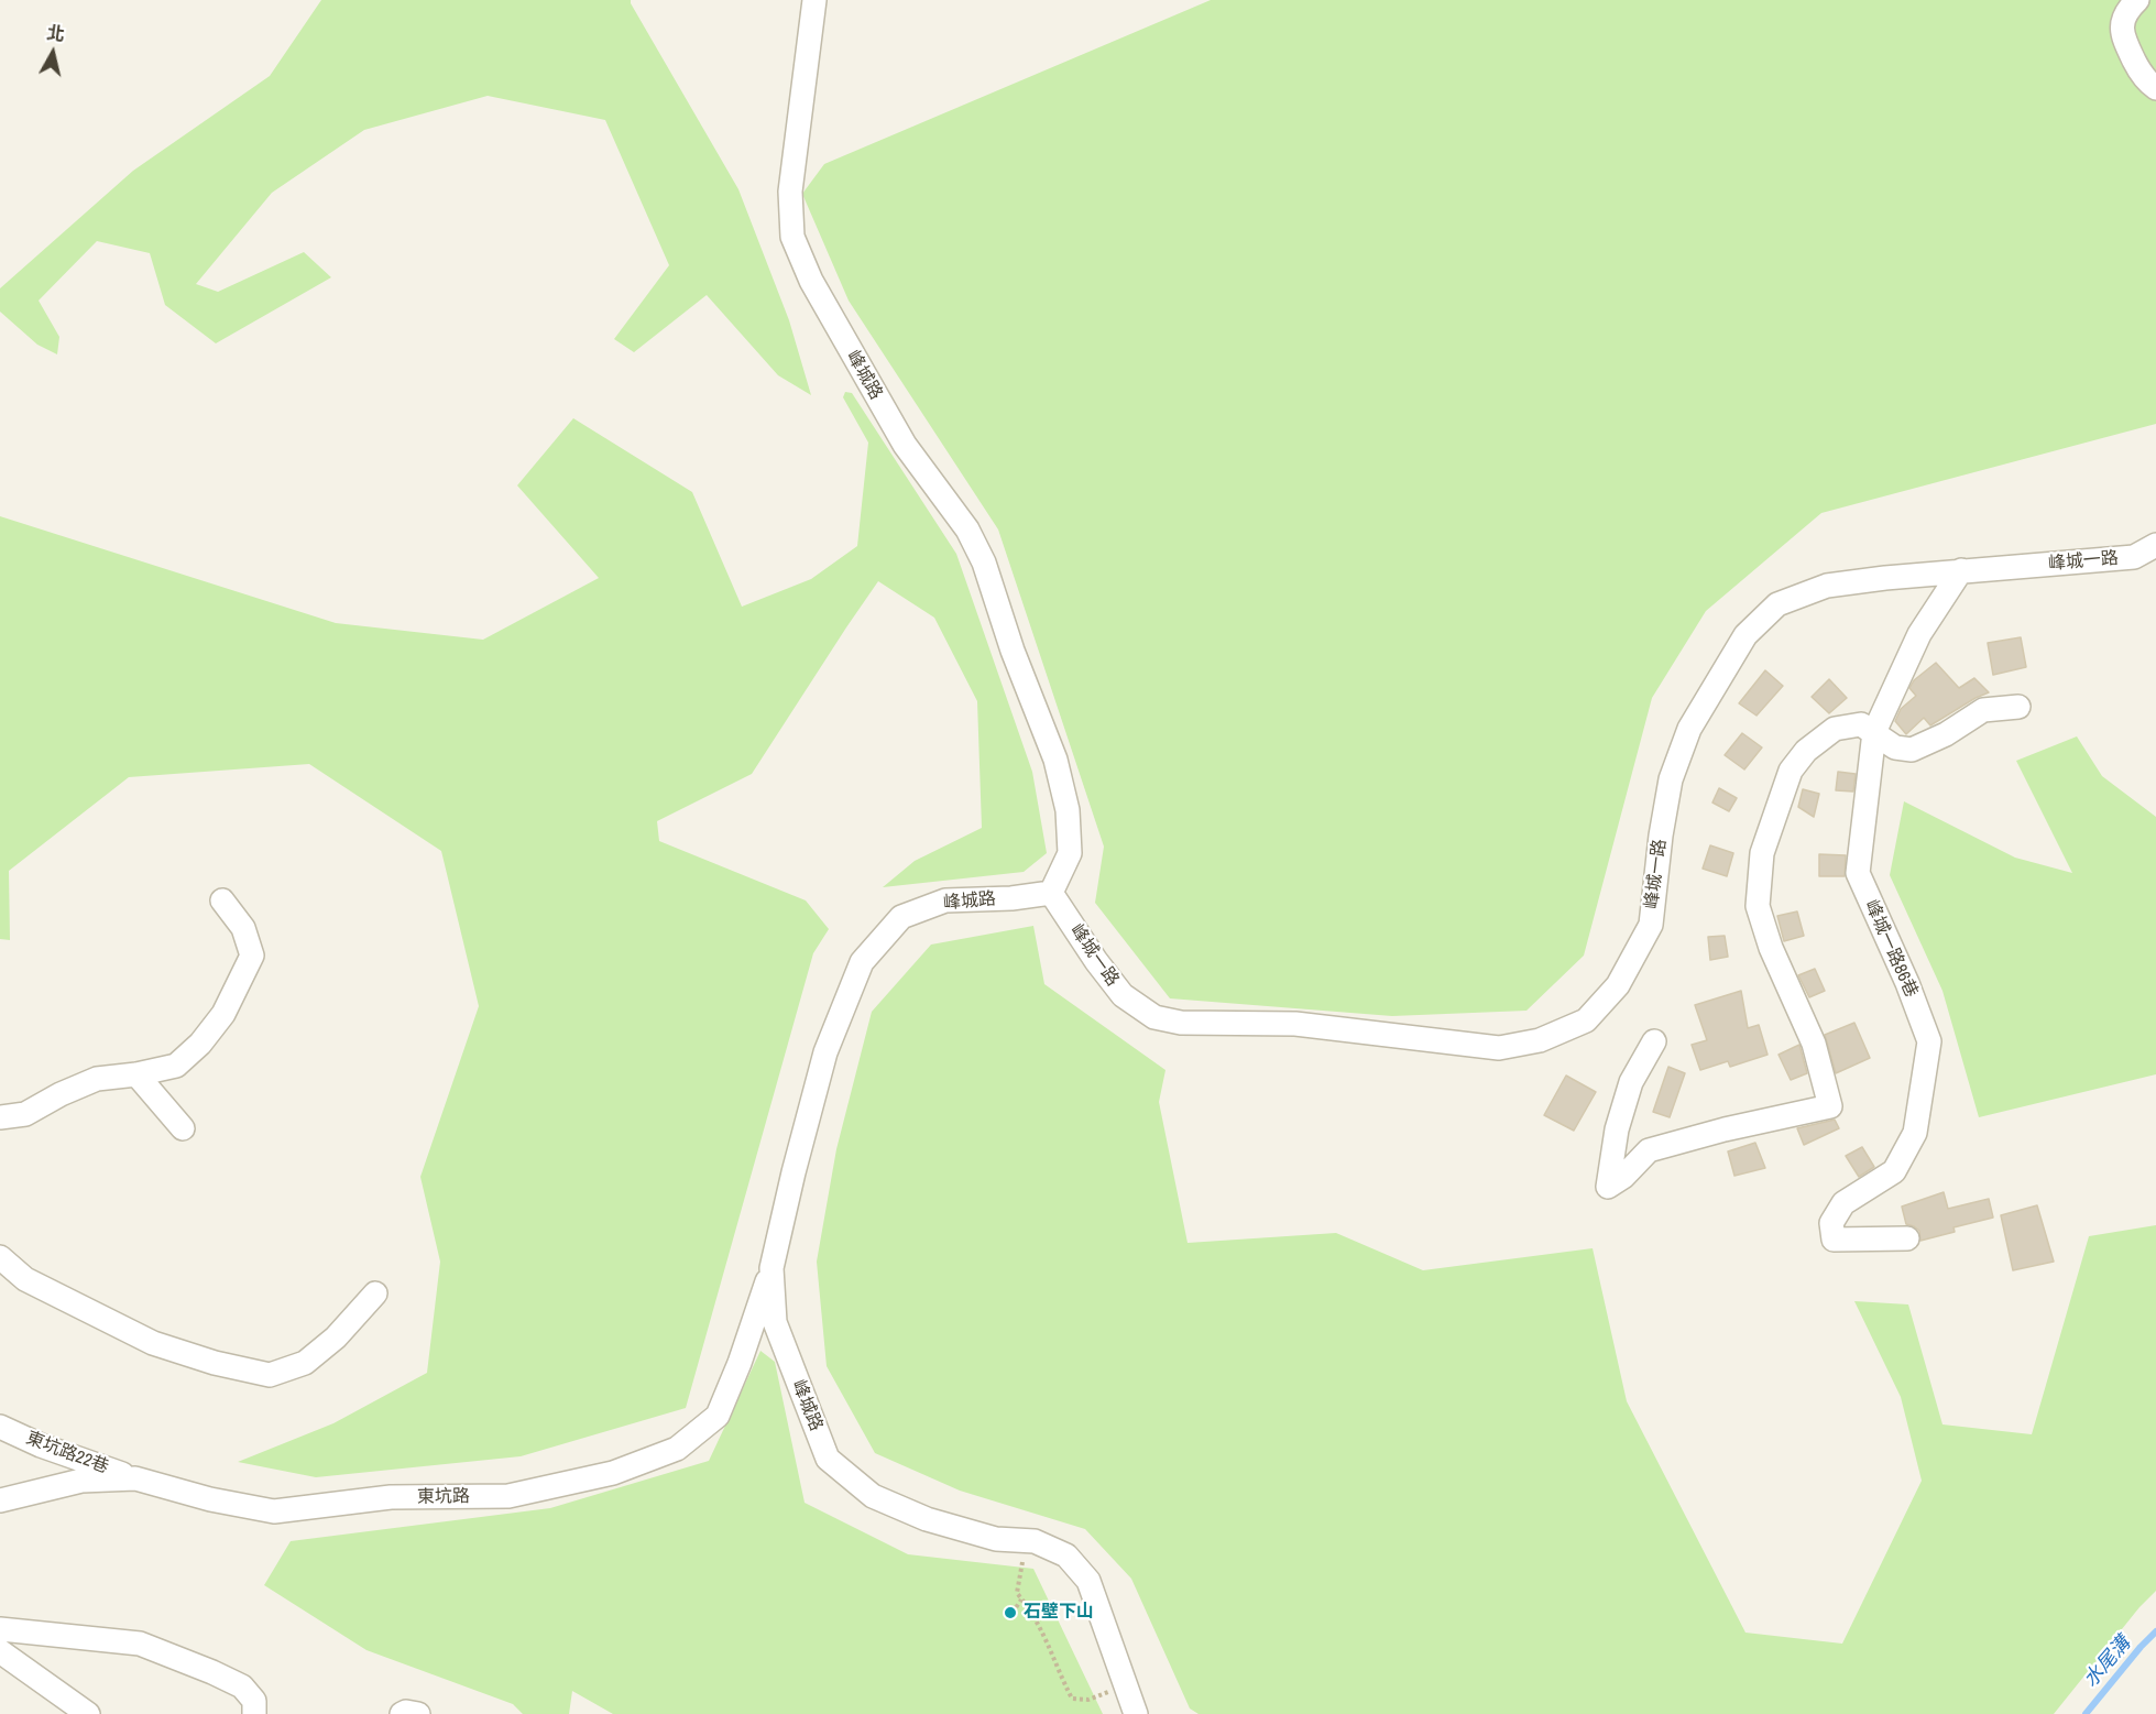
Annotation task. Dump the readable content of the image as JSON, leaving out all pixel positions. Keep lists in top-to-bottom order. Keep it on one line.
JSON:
{"streets":{"street":["峰城路","峰城一路","峰城一路86巷","東坑路22巷","東坑路"]},"crossings":[["峰城路","峰城一路"],["峰城路","東坑路"],["峰城一路","峰城一路86巷"],["東坑路22巷","東坑路"]],"water":["水尾溝"],"places":["石壁下山"],"north":"top"}
